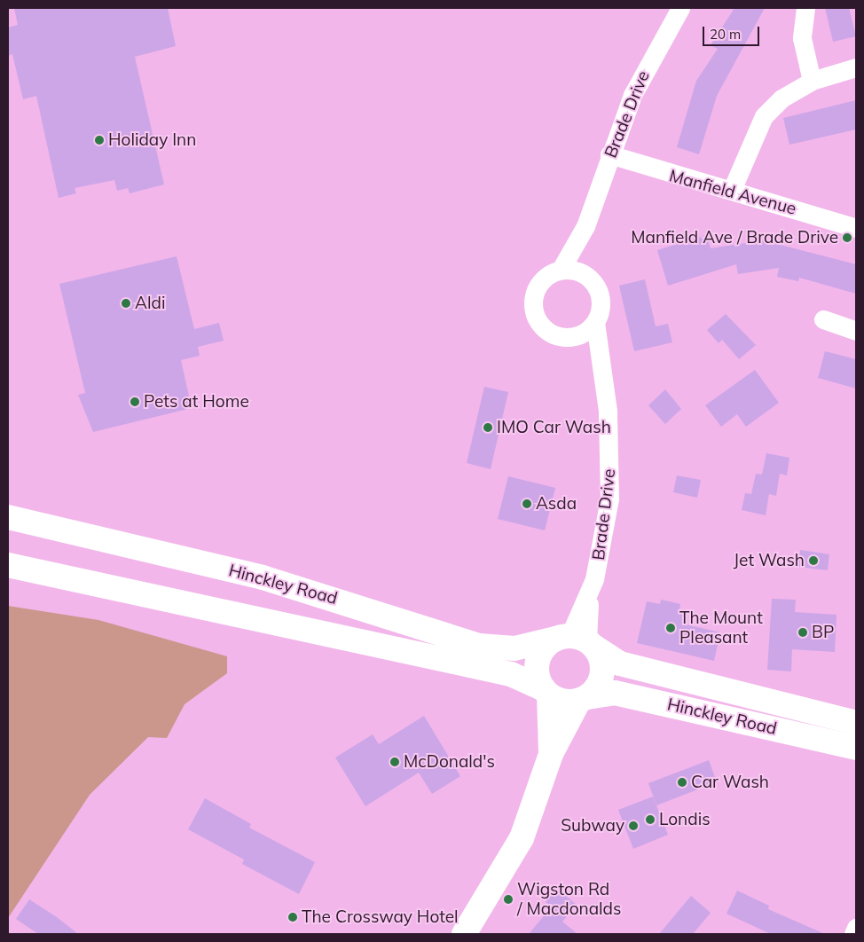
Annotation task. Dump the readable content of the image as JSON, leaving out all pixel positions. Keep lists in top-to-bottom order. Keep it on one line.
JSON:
{"streets":{"main road":["Hinckley Road"],"street":["Brade Drive","Manfield Avenue"]},"crossings":[["Brade Drive","Manfield Avenue"],["Brade Drive","Hinckley Road"]],"places":["Holiday Inn","Manfield Ave / Brade Drive","Aldi","Pets at Home","IMO Car Wash","Asda","Jet Wash","The Mount Pleasant","BP","McDonald's","Car Wash","Londis","Subway","Wigston Rd / Macdonalds","The Crossway Hotel"],"scale_bar":"20 m"}
